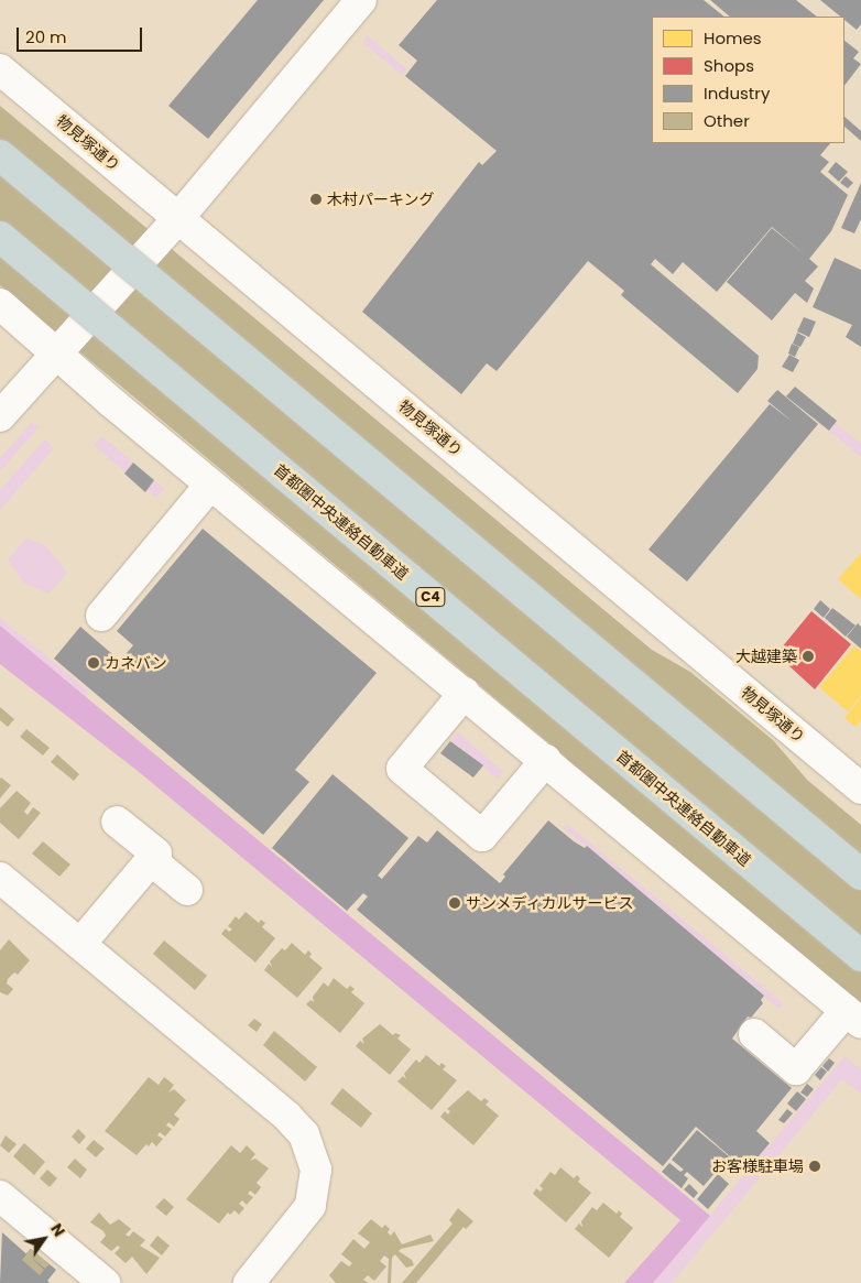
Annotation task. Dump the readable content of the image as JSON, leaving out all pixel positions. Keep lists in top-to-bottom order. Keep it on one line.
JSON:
{"streets":{"highway":["首都圏中央連絡自動車道","C4"],"street":["物見塚通り"]},"places":["木村パーキング","大越建築","カネバン","サンメディカルサービス","お客様駐車場"],"legend":["Homes","Shops","Industry","Other"],"scale_bar":"20 m","north":"top right"}
